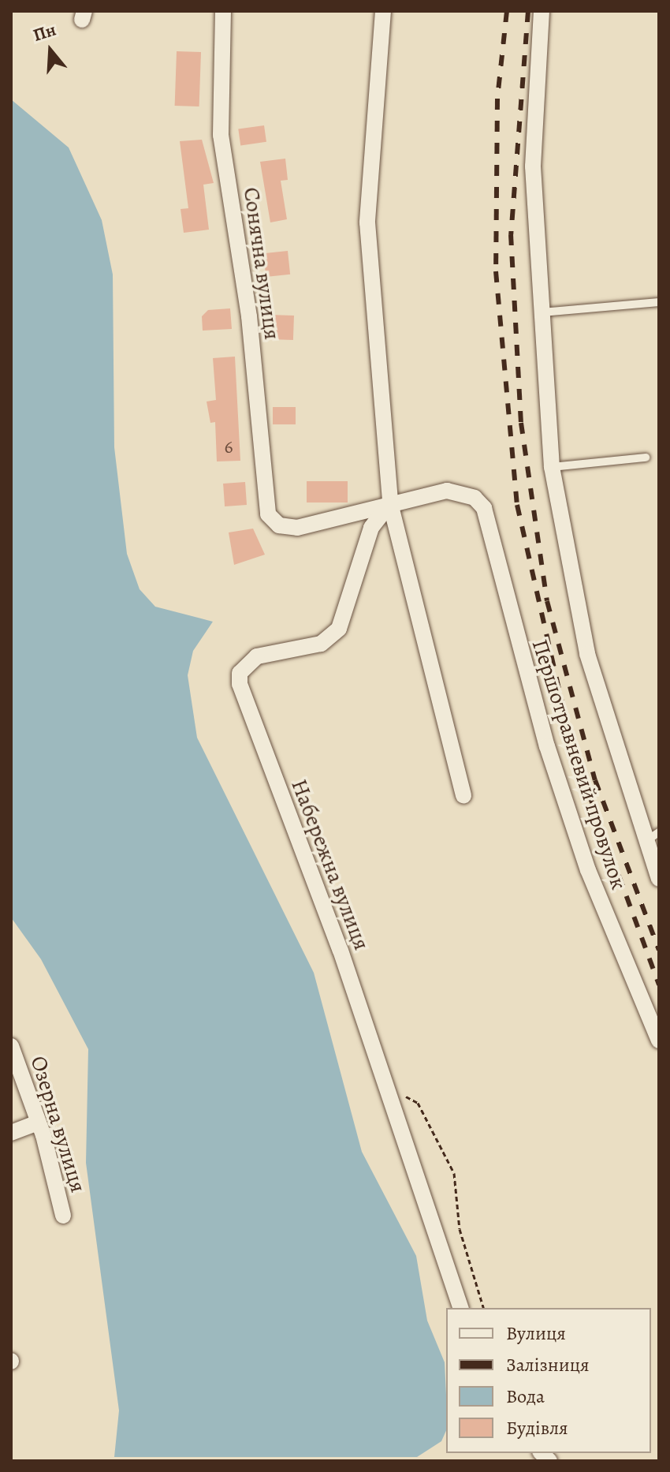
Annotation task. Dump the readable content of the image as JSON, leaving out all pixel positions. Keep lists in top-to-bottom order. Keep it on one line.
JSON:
{"streets":{"street":["Сонячна вулиця","Першотравневий провулок","Набережна вулиця","Озерна вулиця"]},"crossings":[["Сонячна вулиця","Першотравневий провулок"],["Сонячна вулиця","Набережна вулиця"],["Першотравневий провулок","Набережна вулиця"]],"house_numbers":["6"],"legend":["Вулиця","Залізниця","Вода","Будівля"],"north":"top"}
